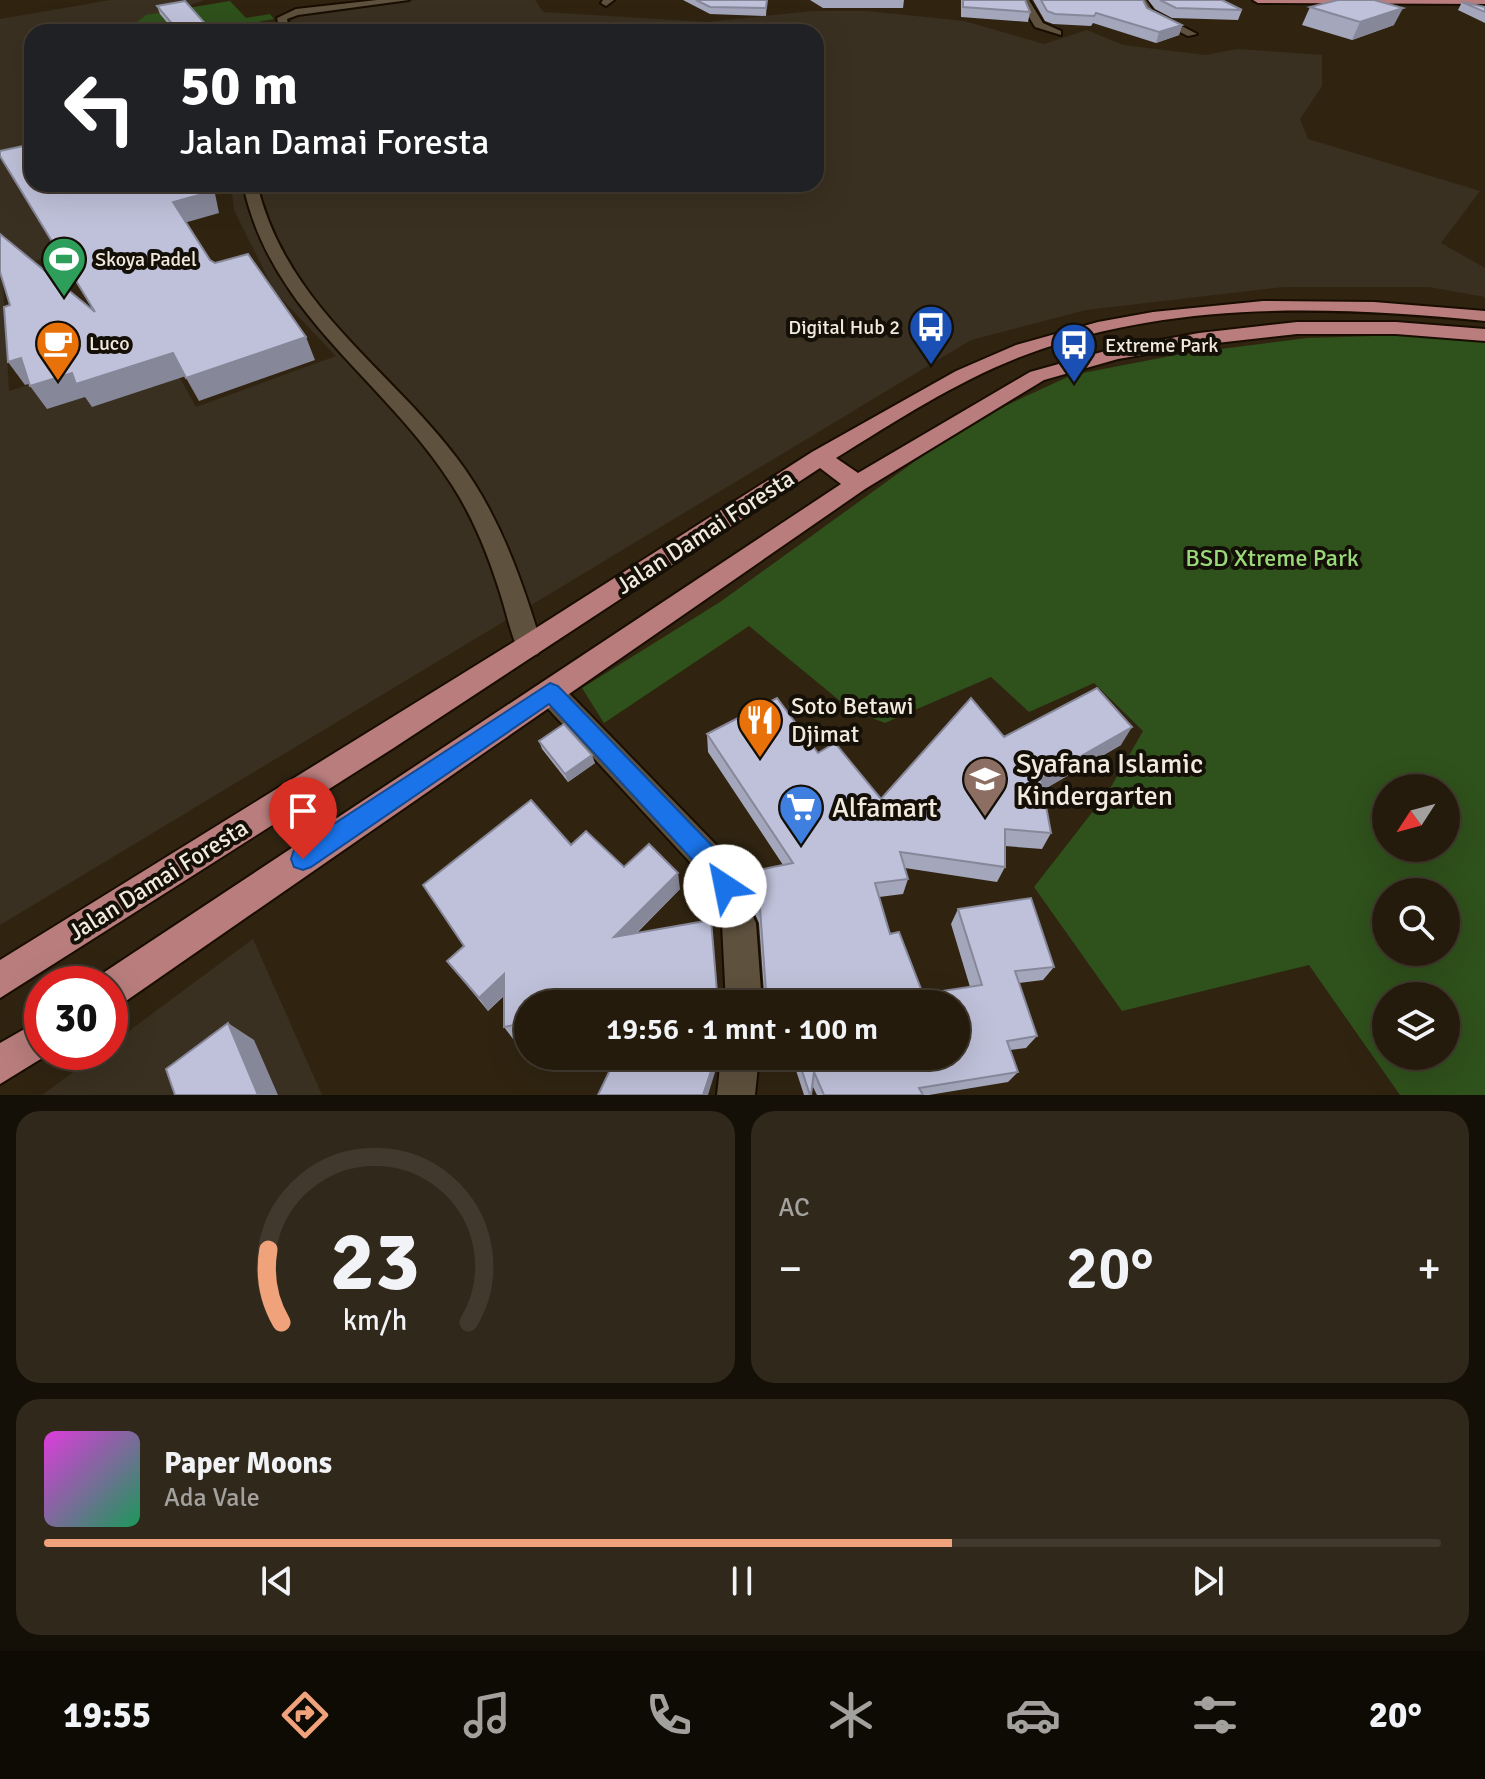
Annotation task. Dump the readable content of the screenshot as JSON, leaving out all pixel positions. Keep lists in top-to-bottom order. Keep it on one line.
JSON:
{"streets":{"main road":["Jalan Damai Foresta"]},"parks":["BSD Xtreme Park"],"places":{"sports":["Skoya Padel"],"bus stop":["Digital Hub 2","Extreme Park"],"cafe":["Luco"],"restaurant":["Soto Betawi Djimat"],"school or university":["Syafana Islamic Kindergarten"],"supermarket":["Alfamart"]},"north":"bottom left","page":{"turn":["50 m","Jalan Damai Foresta"],"limit":"30","trip":"19:56 · 1 mnt · 100 m","tile":"AC","heat":["−","20°","+"],"song":["Paper Moons","Ada Vale"],"tabs":["19:55","20°"],"gauge":["23","km/h"]}}
